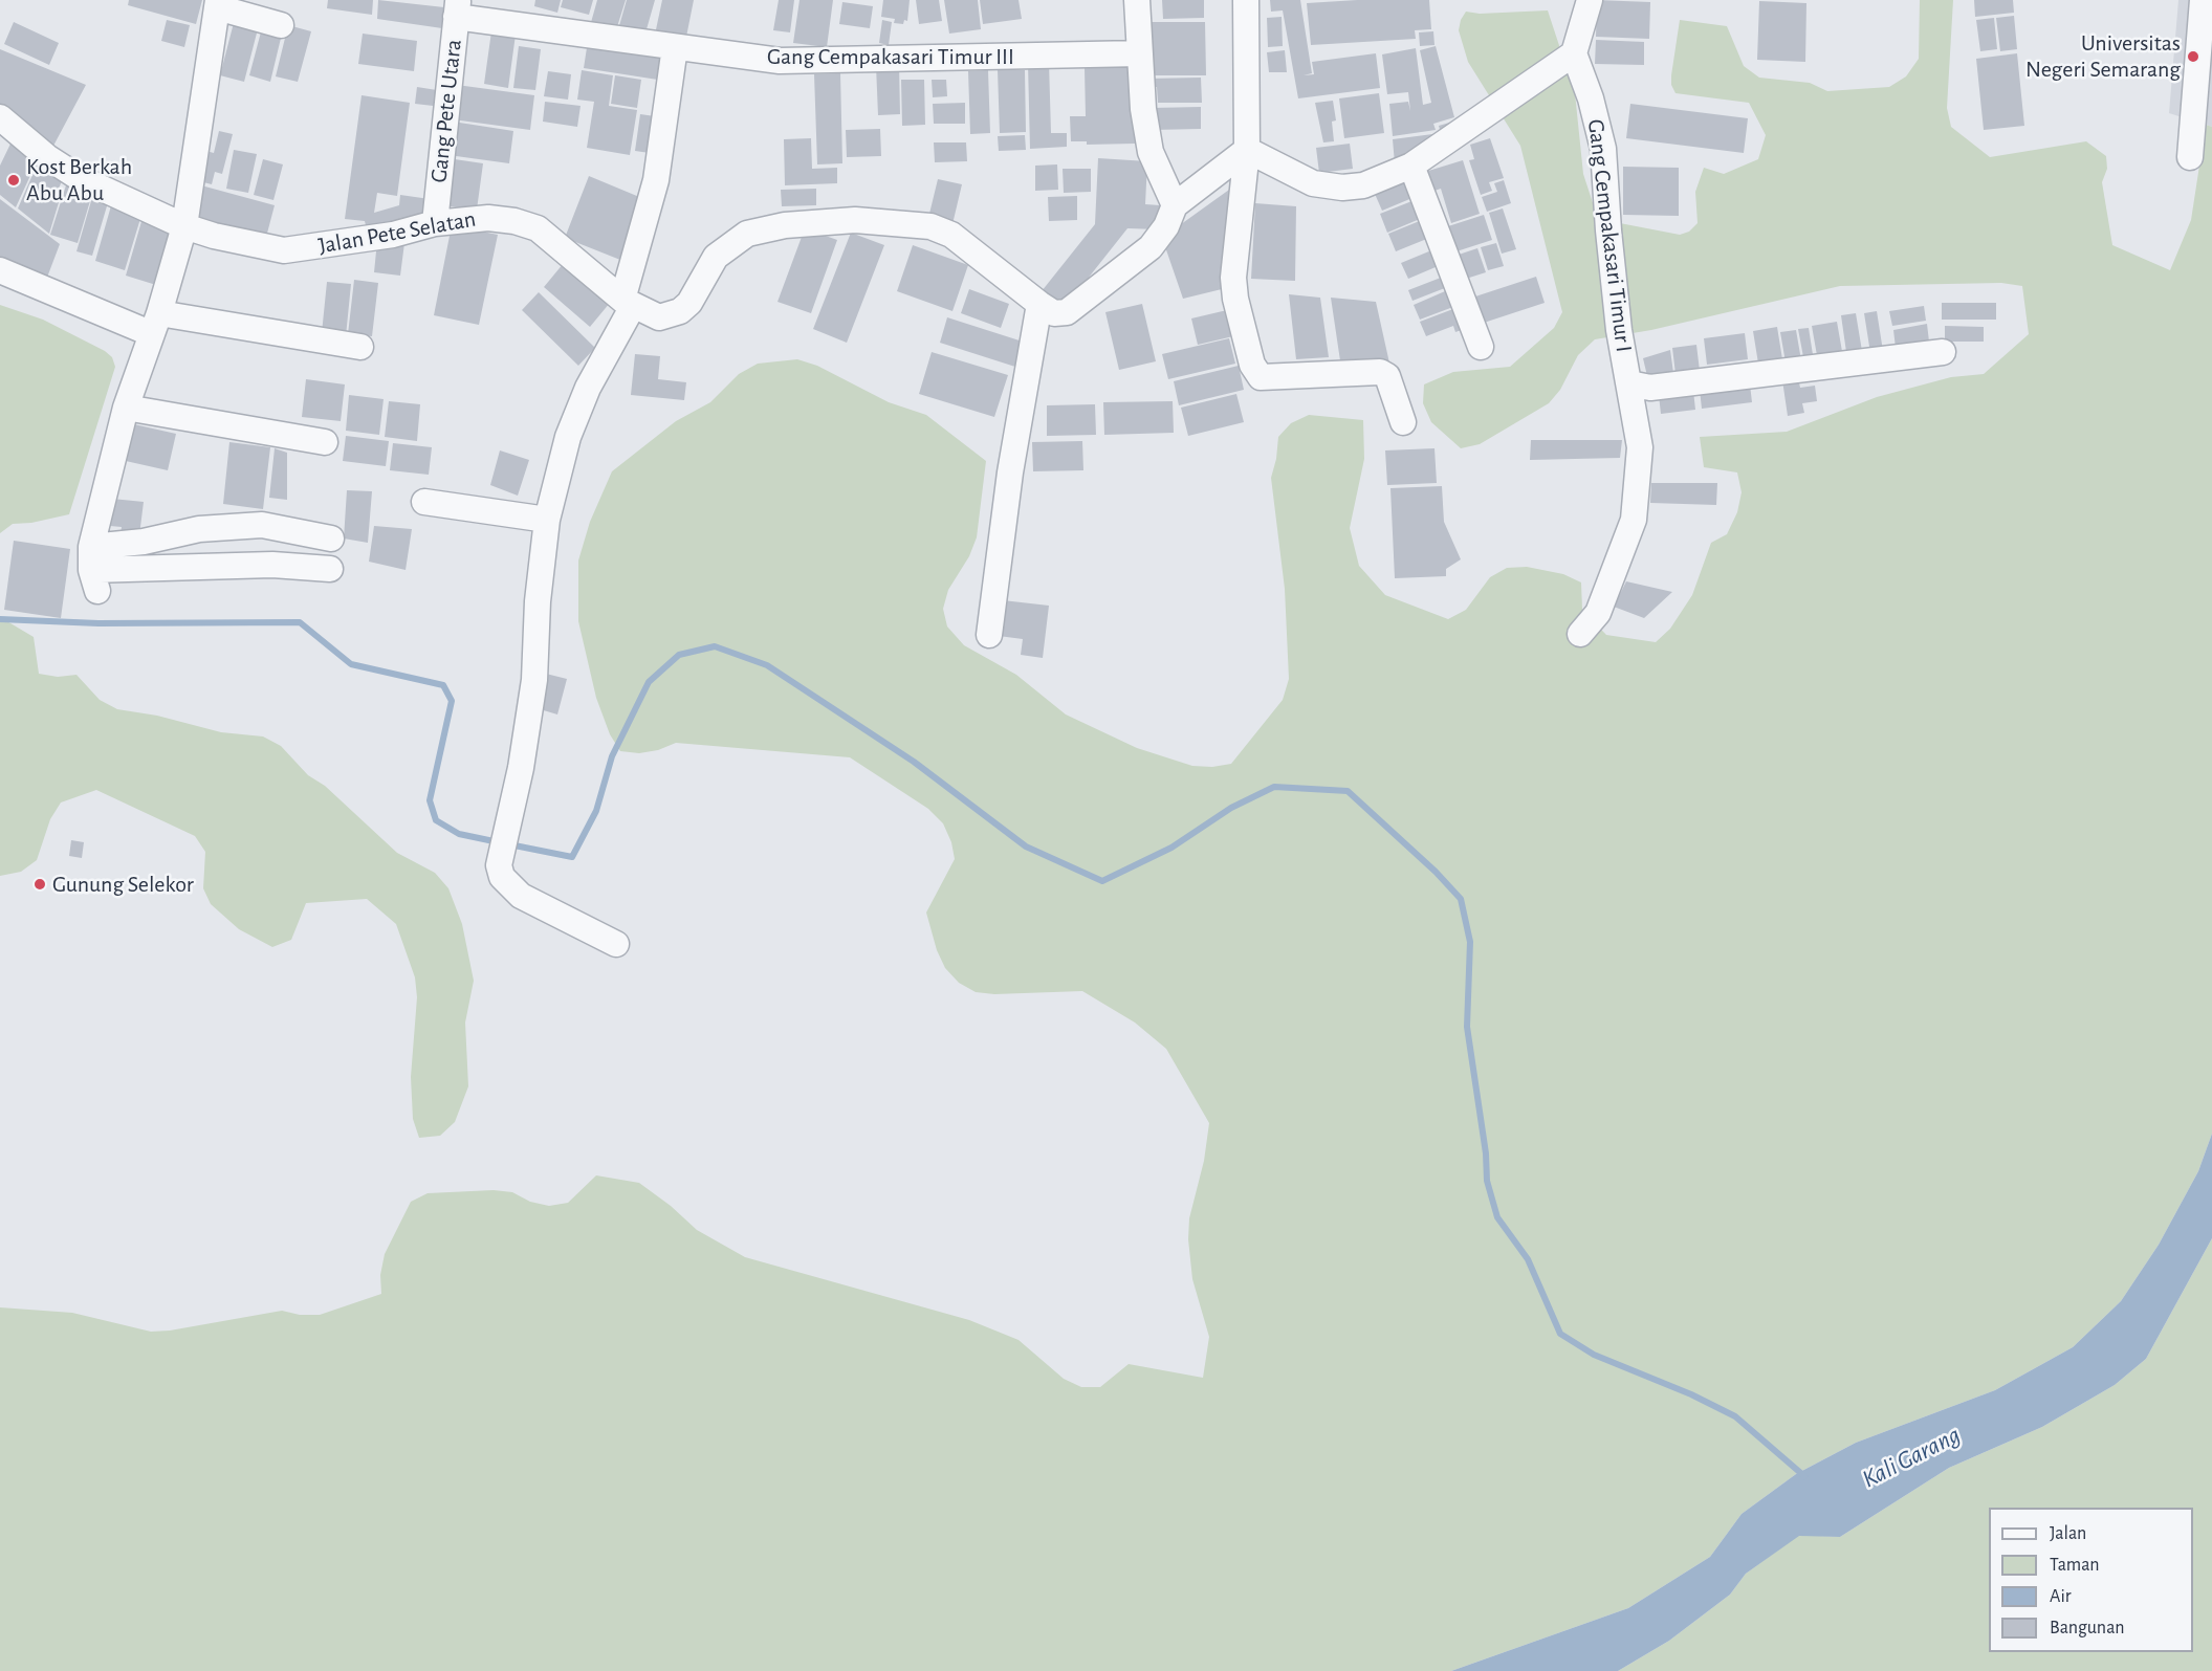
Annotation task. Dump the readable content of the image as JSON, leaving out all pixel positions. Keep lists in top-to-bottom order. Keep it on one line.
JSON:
{"streets":{"street":["Gang Cempakasari Timur III","Gang Pete Utara","Jalan Pete Selatan","Gang Cempakasari Timur I"]},"crossings":[["Gang Cempakasari Timur III","Gang Pete Utara"],["Gang Pete Utara","Jalan Pete Selatan"]],"water":["Kali Garang"],"places":["Universitas Negeri Semarang","Kost Berkah Abu Abu","Gunung Selekor"],"legend":["Jalan","Taman","Air","Bangunan"]}
